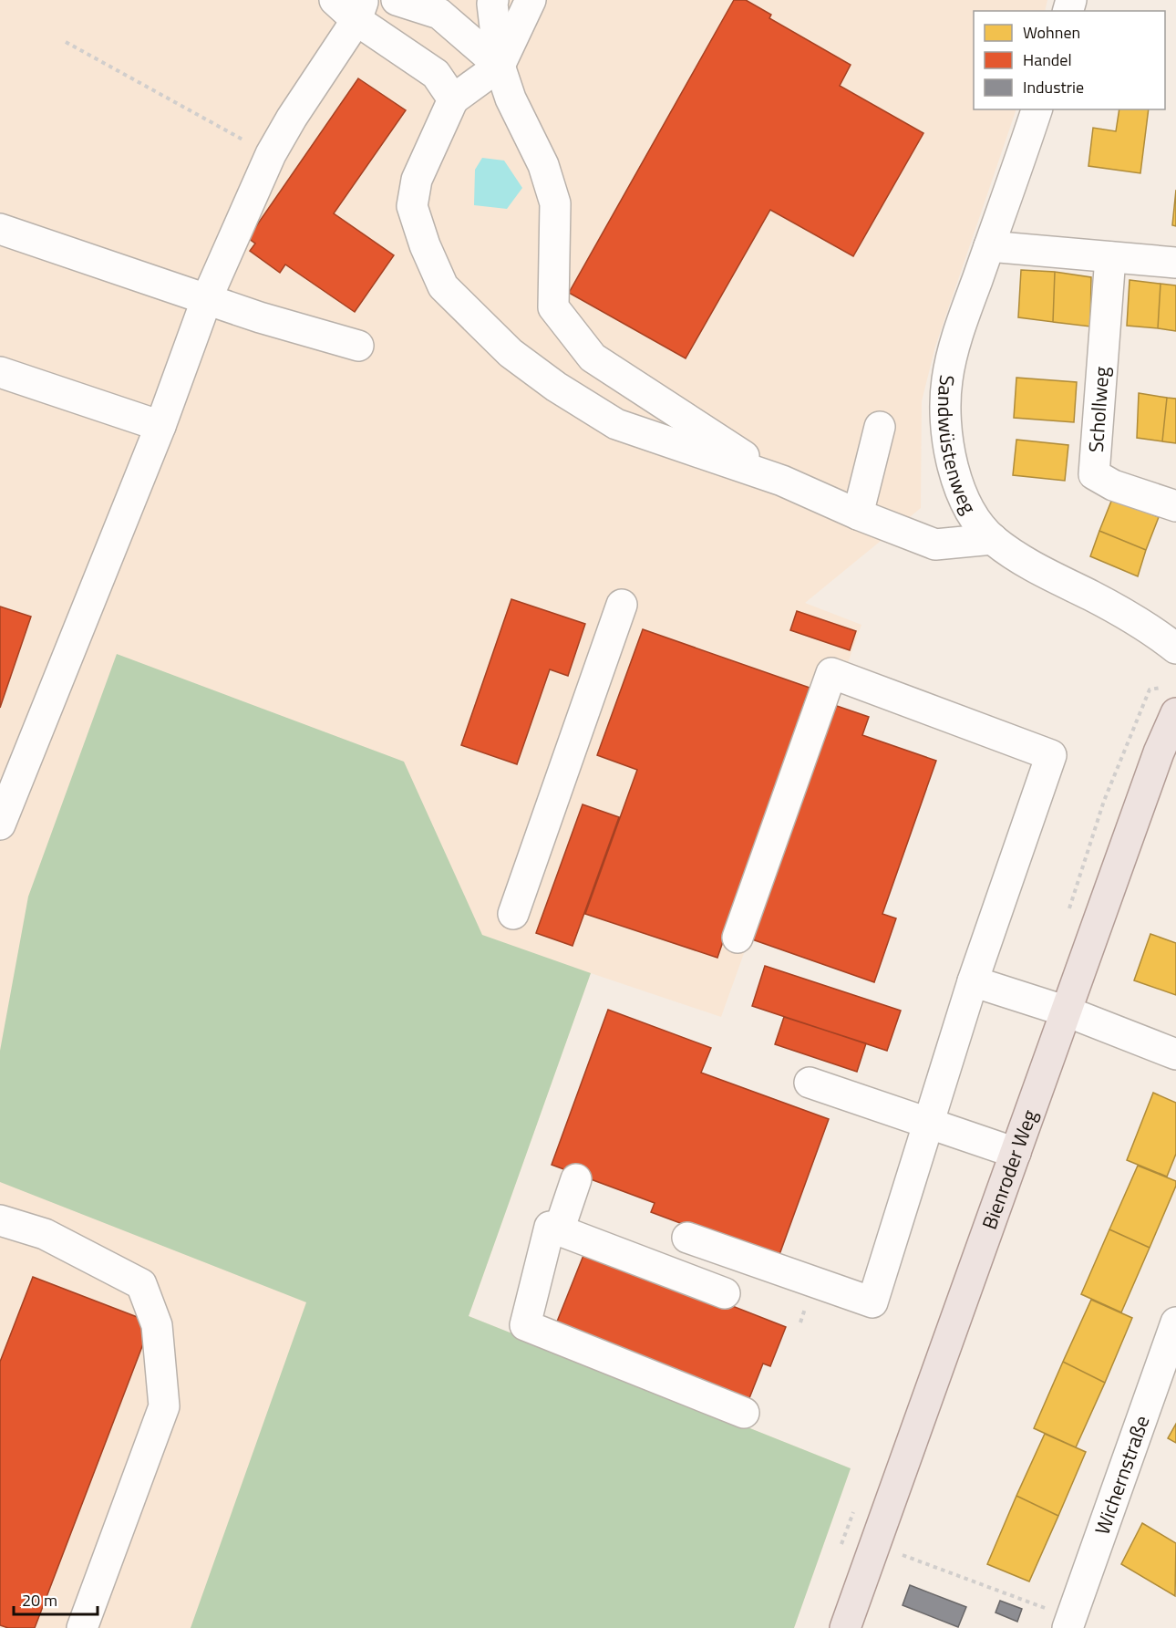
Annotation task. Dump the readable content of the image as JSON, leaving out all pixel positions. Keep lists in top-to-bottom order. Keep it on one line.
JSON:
{"streets":{"main road":["Bienroder Weg"],"street":["Schollweg","Sandwüstenweg","Wichernstraße"]},"legend":["Wohnen","Handel","Industrie"],"scale_bar":"20 m"}
